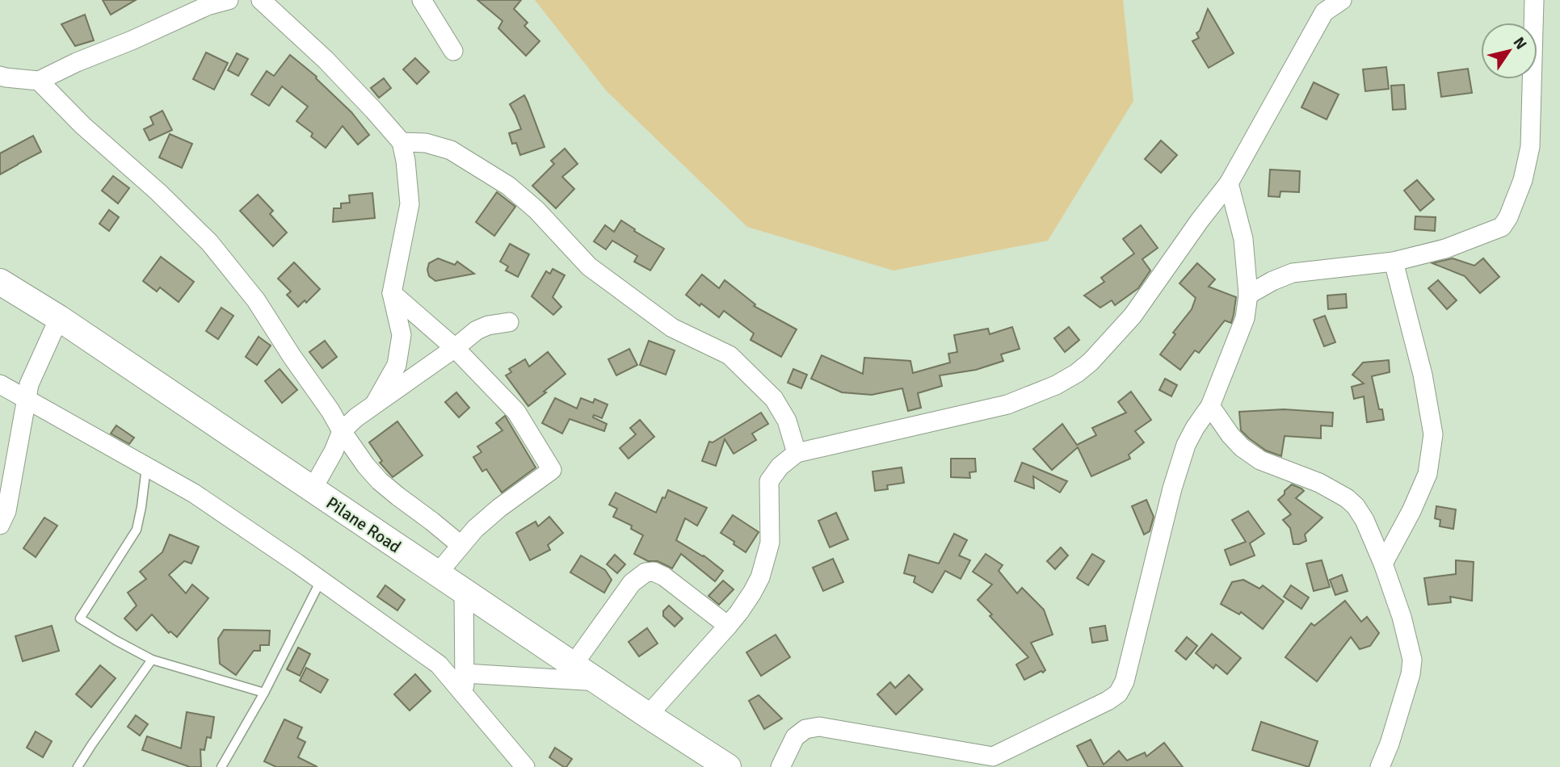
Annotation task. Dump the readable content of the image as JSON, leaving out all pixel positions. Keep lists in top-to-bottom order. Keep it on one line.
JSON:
{"streets":{"main road":["Pilane Road"]},"north":"top right"}
